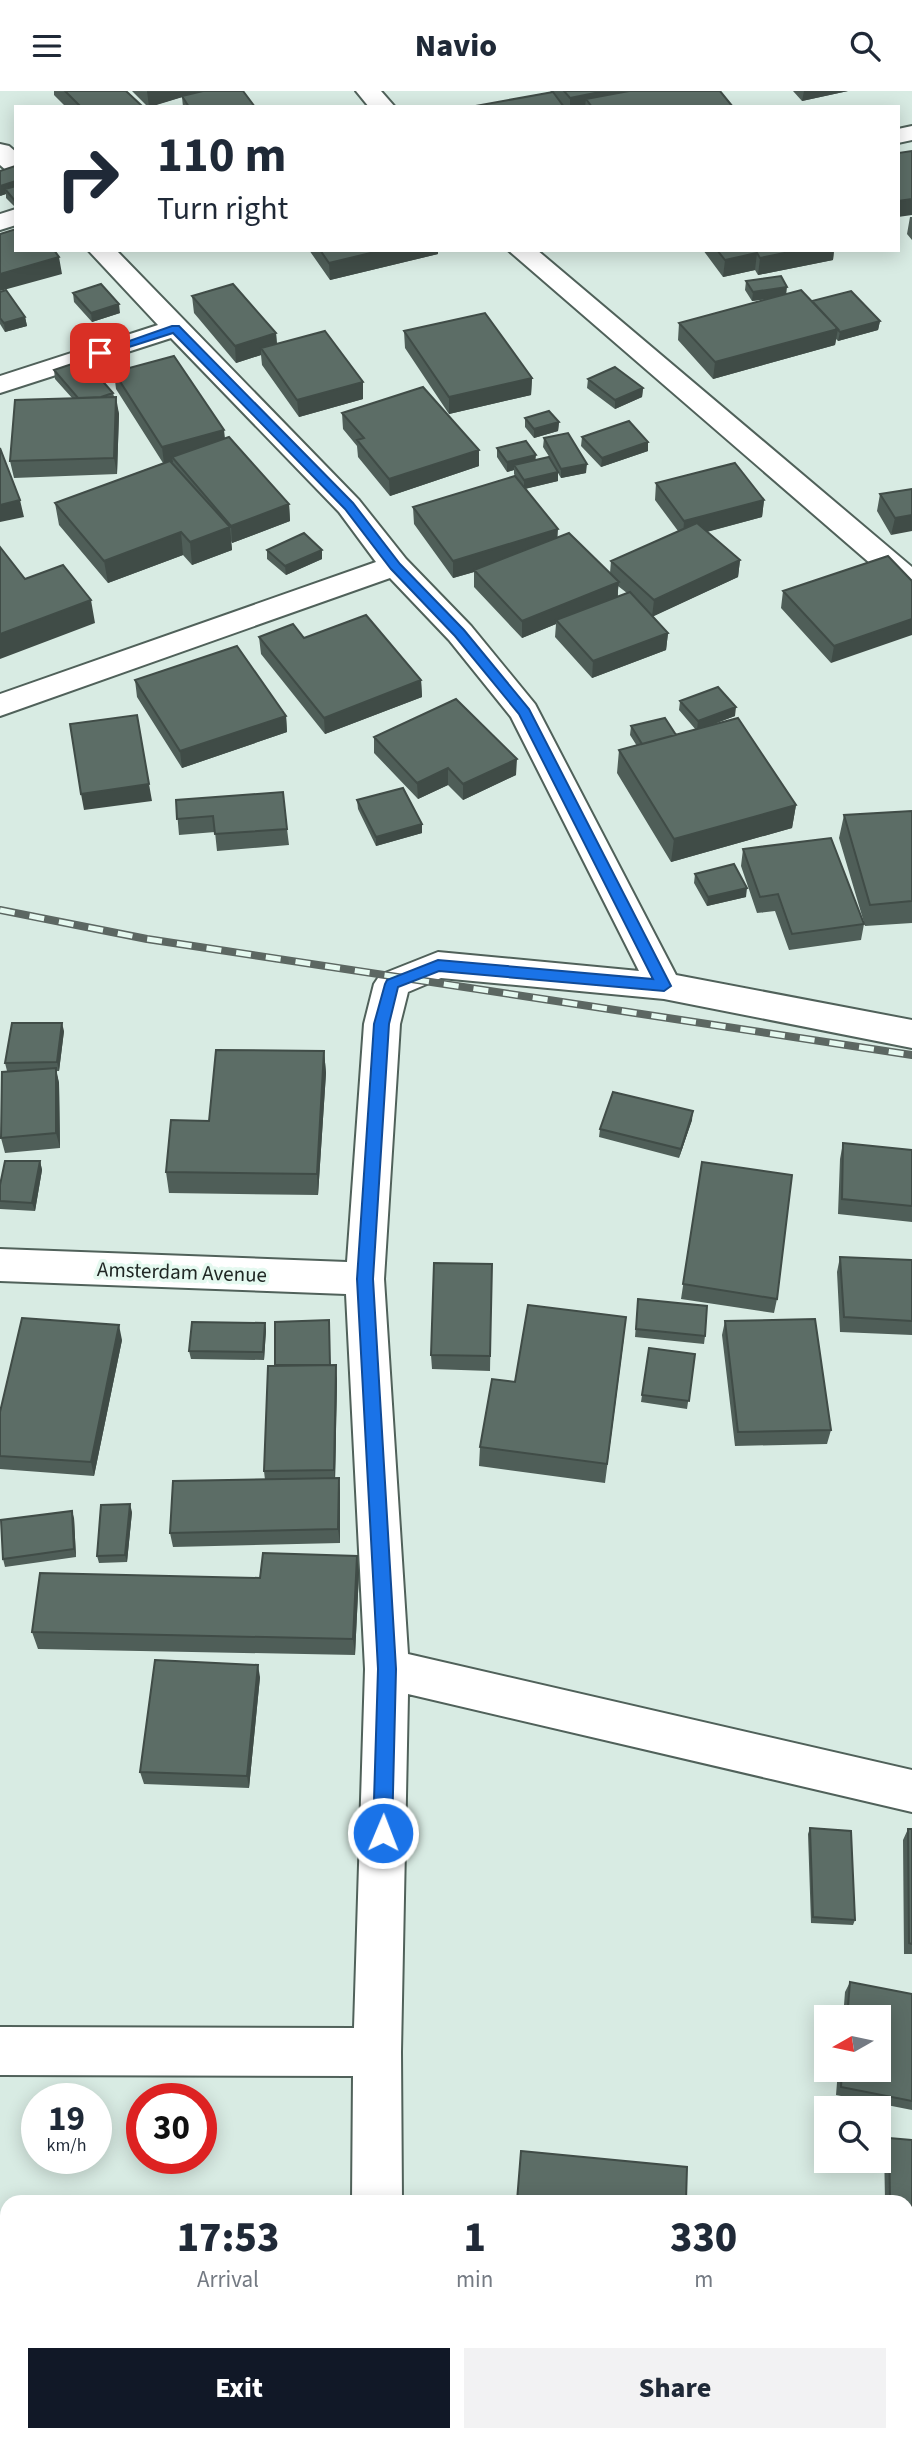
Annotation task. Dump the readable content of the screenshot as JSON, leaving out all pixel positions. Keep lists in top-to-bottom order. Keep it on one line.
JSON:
{"streets":{"street":["Amsterdam Avenue"]},"north":"left","page":{"header":"Navio","turn":["110 m","Turn right"],"speed":"19 km/h","limit":"30","eta":["17:53","Arrival","1","min","330","m"],"buttons":["Exit","Share"]}}
